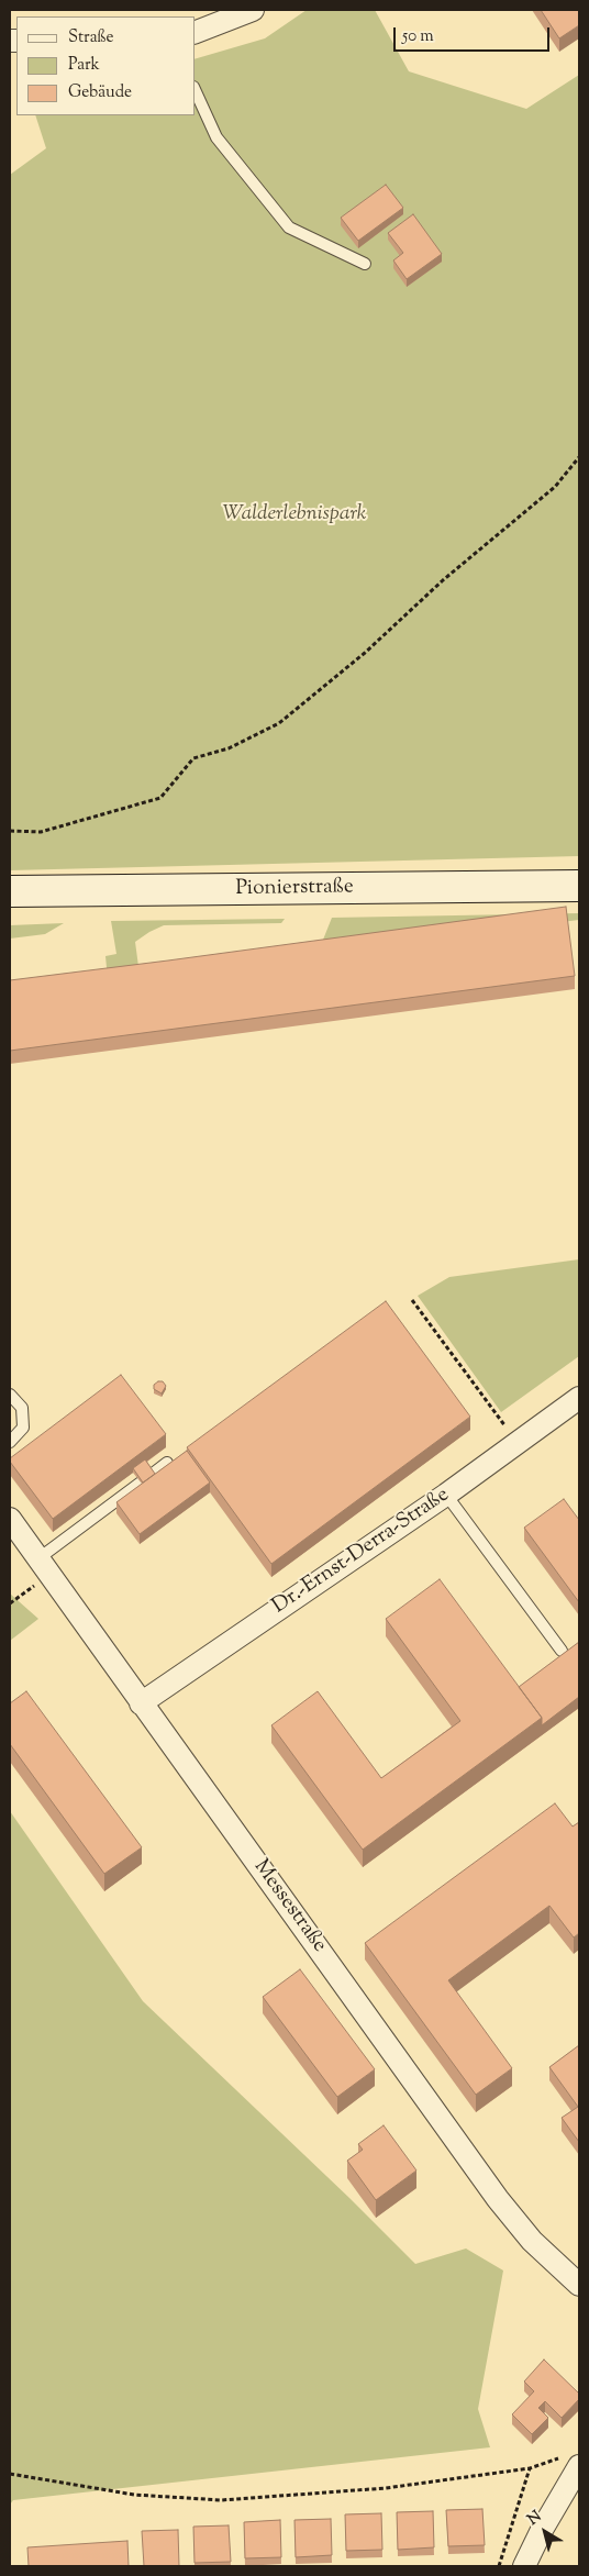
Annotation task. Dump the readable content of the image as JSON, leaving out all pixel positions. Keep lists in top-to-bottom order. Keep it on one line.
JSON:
{"streets":{"main road":["Pionierstraße"],"street":["Dr.-Ernst-Derra-Straße","Messestraße"]},"crossings":[["Dr.-Ernst-Derra-Straße","Messestraße"]],"parks":["Walderlebnispark"],"legend":["Straße","Park","Gebäude"],"scale_bar":"50 m","north":"top left"}
